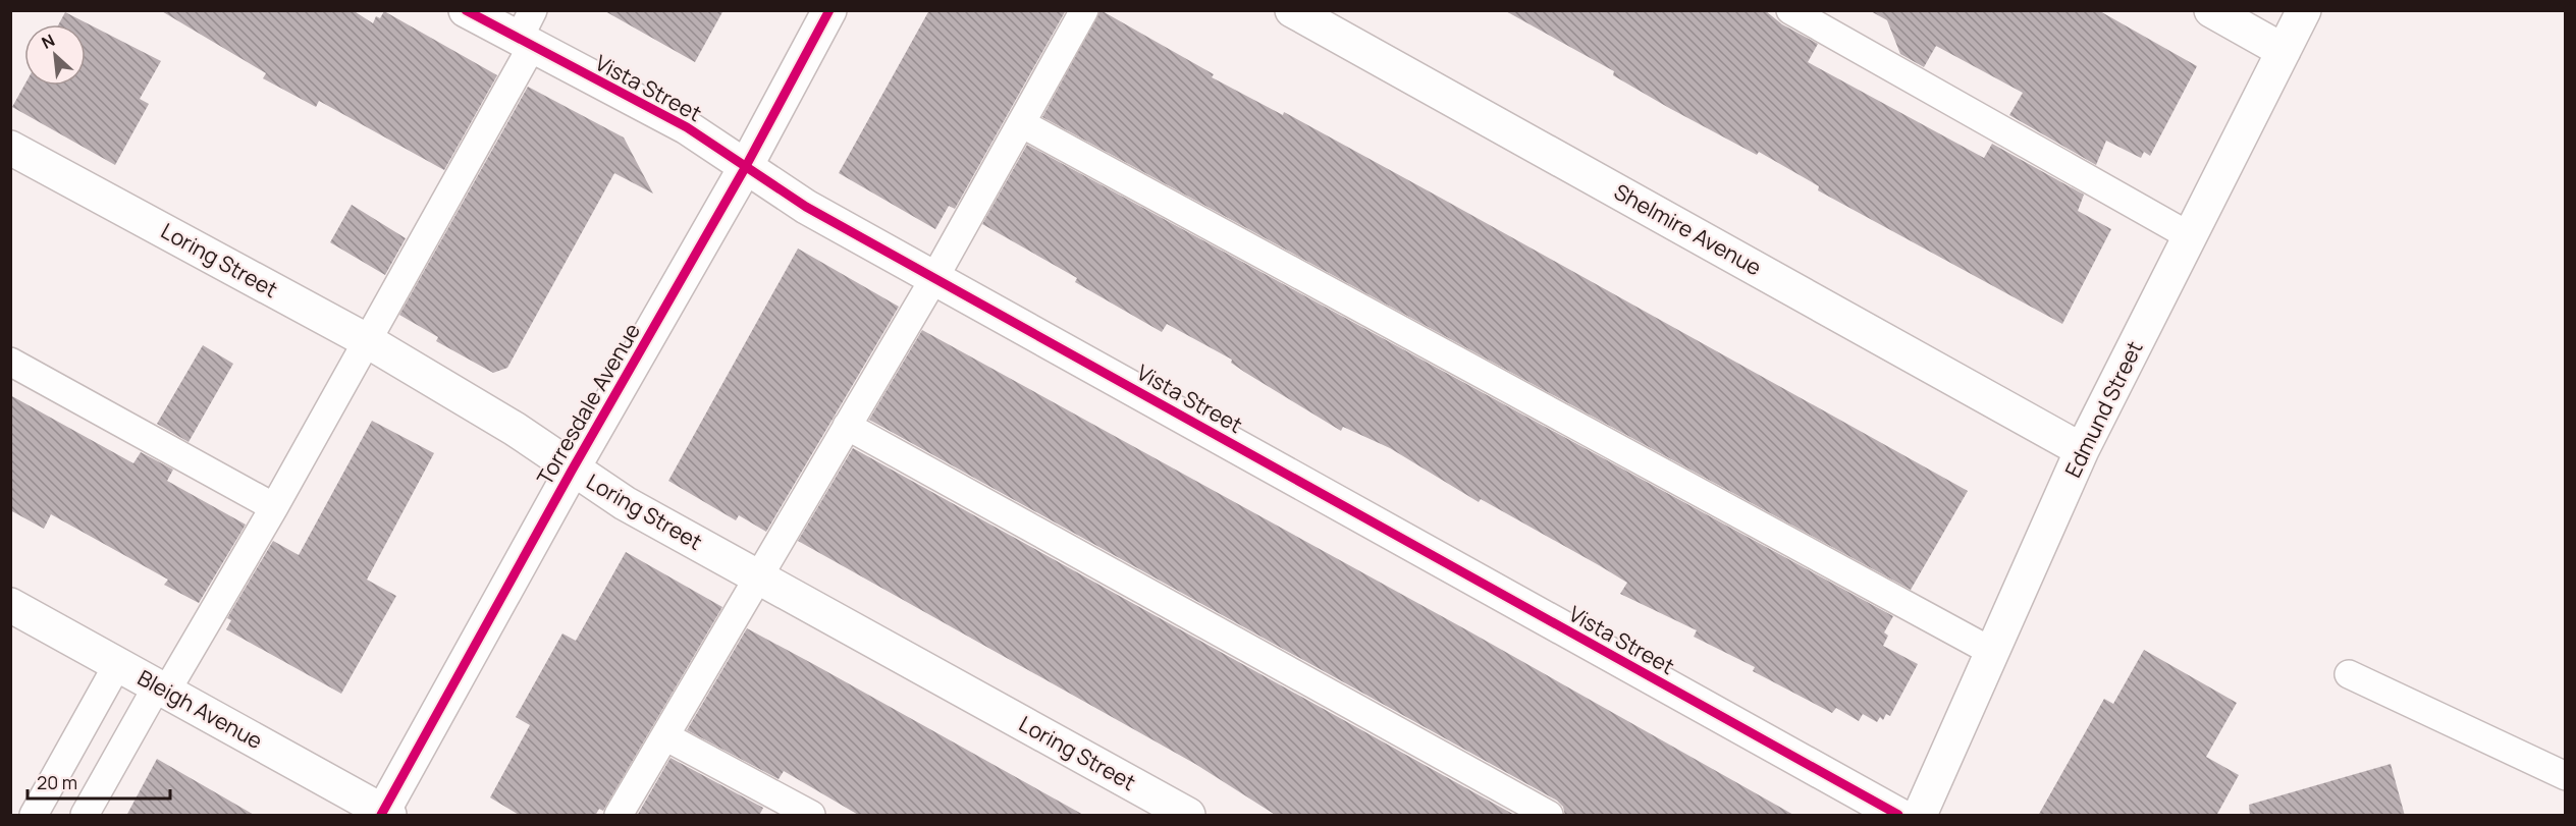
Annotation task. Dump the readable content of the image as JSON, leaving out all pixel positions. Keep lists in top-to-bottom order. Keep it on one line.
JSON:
{"streets":{"street":["Vista Street","Shelmire Avenue","Loring Street","Torresdale Avenue","Edmund Street","Bleigh Avenue"]},"crossings":[["Vista Street","Torresdale Avenue"],["Shelmire Avenue","Edmund Street"],["Loring Street","Torresdale Avenue"],["Torresdale Avenue","Bleigh Avenue"]],"scale_bar":"20 m","north":"top left"}
